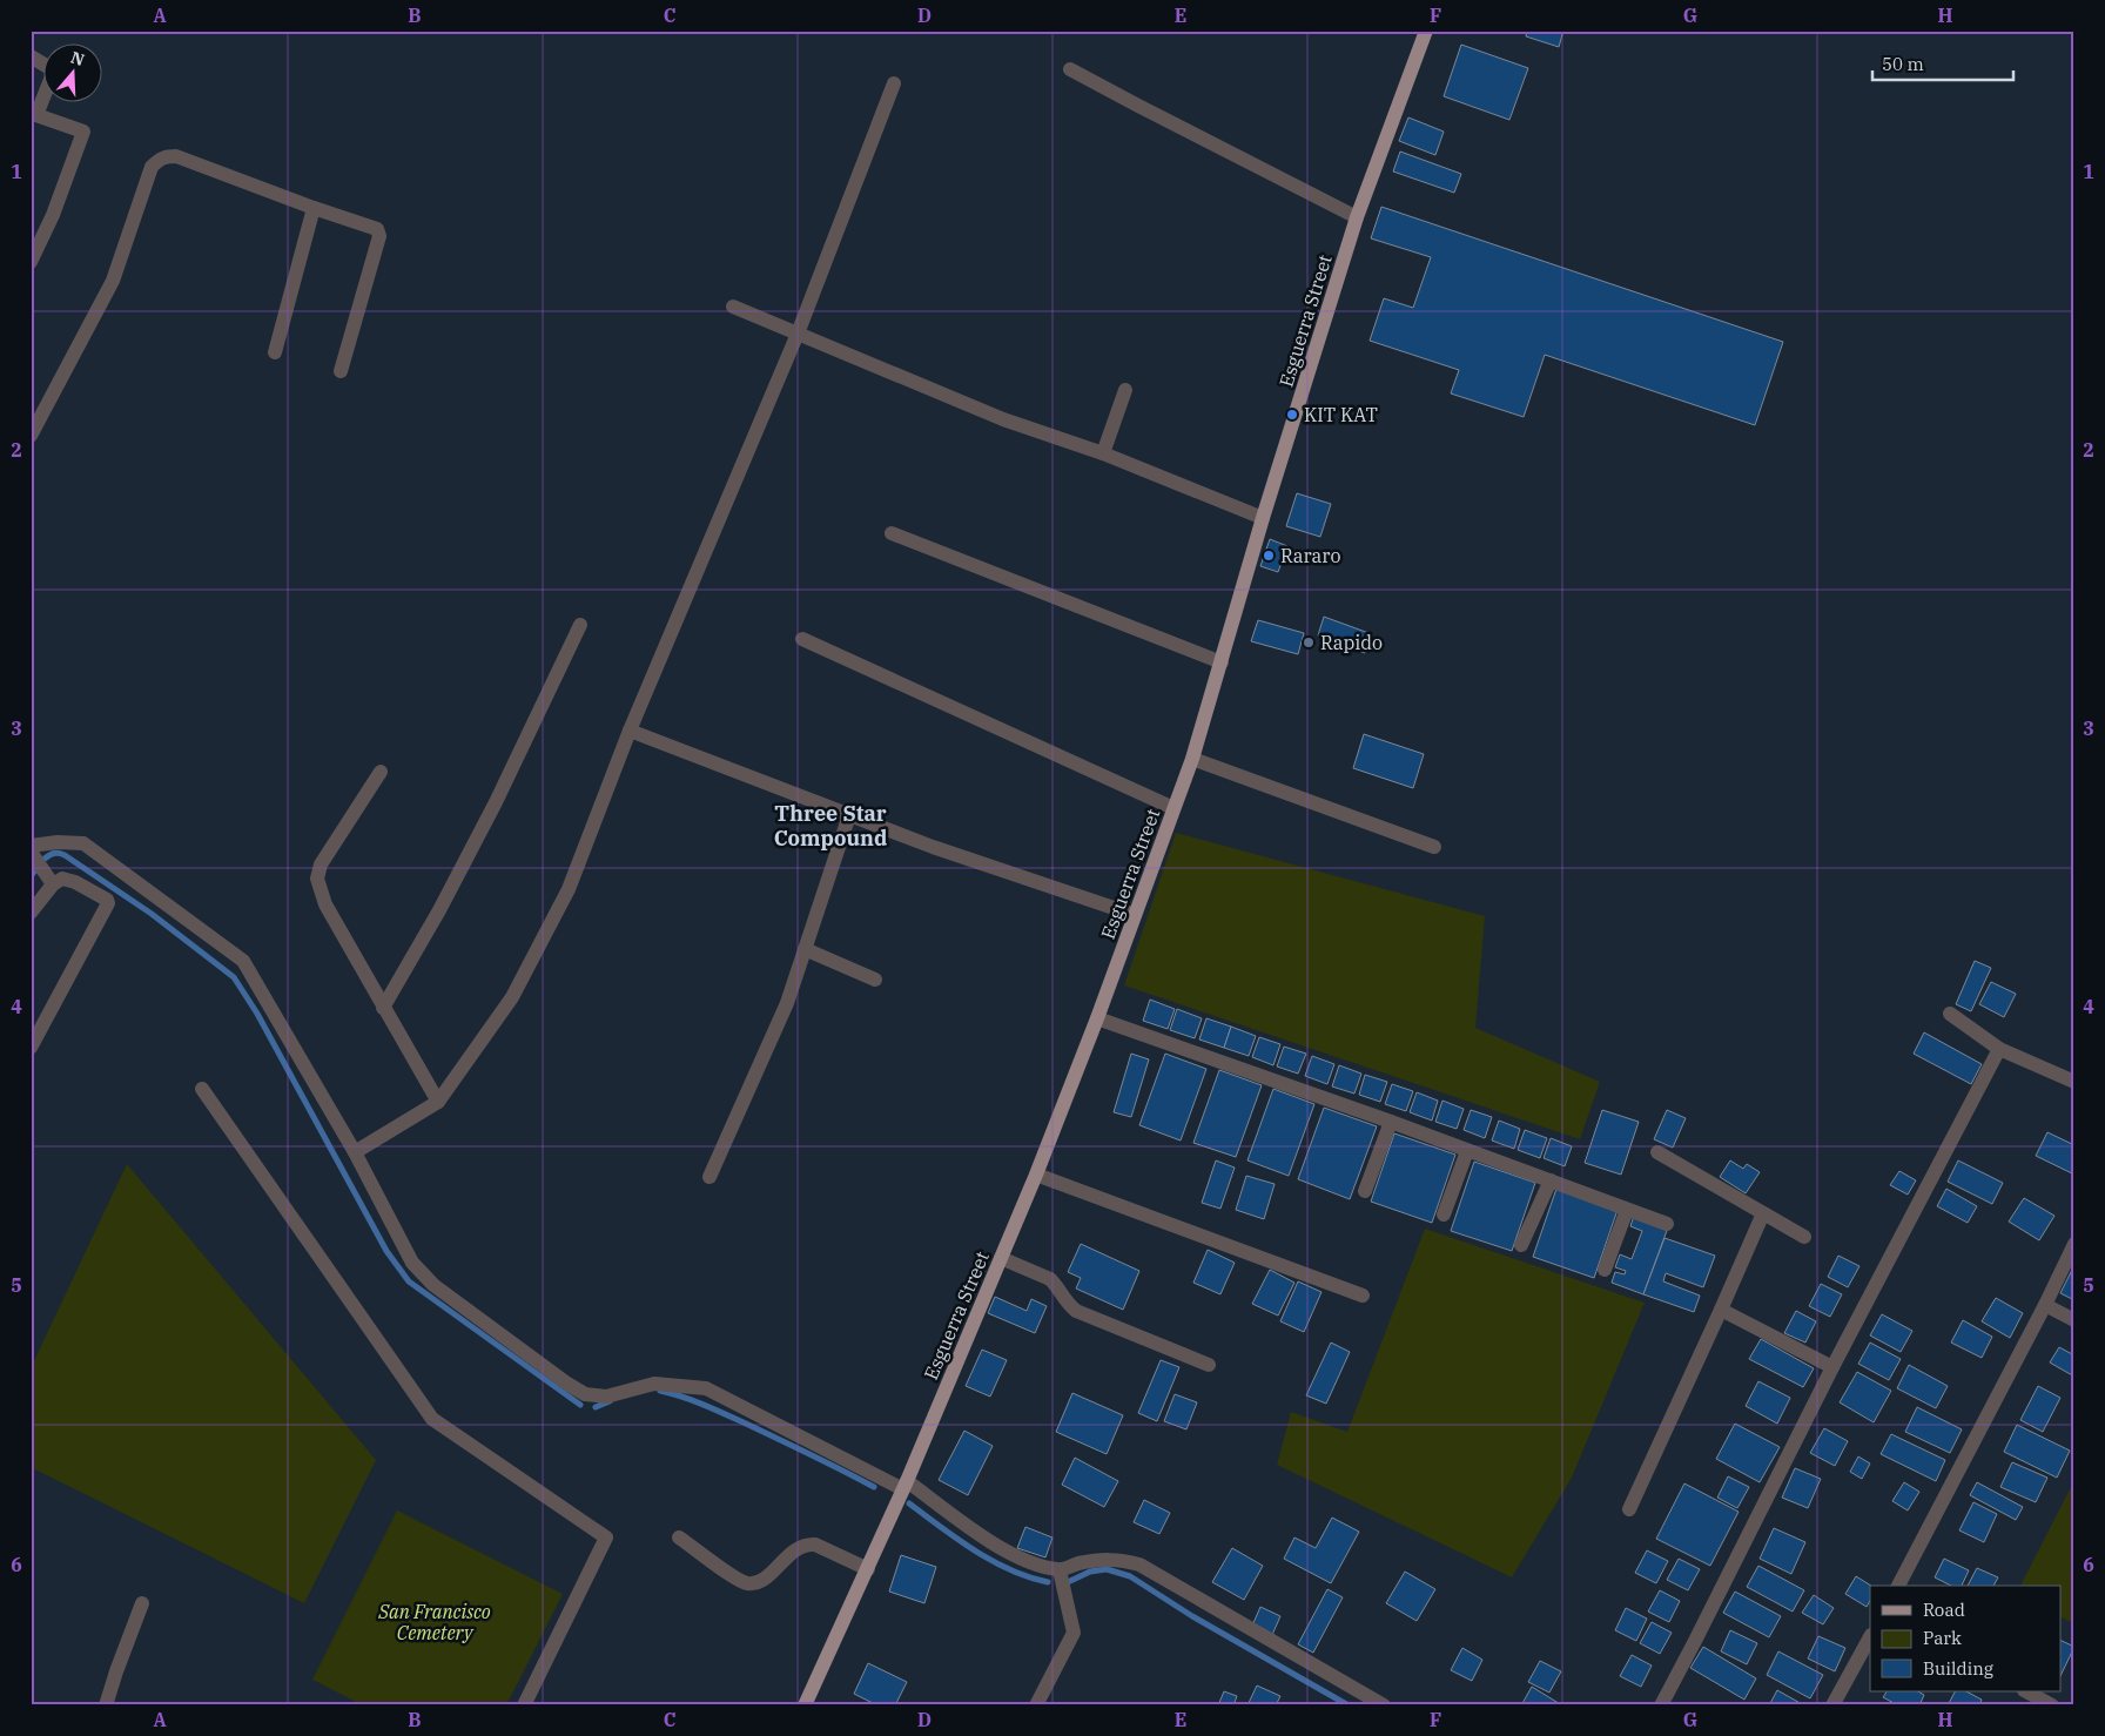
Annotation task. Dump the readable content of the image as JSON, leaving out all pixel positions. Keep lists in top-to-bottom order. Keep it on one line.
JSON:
{"streets":{"main road":["Esguerra Street"]},"districts":["Three Star Compound"],"parks":["San Francisco Cemetery"],"places":["KIT KAT","Rararo","Rapido"],"legend":["Road","Park","Building"],"scale_bar":"50 m","north":"top","grid":{"columns":["A","B","C","D","E","F","G","H"],"rows":["1","2","3","4","5","6"]}}
